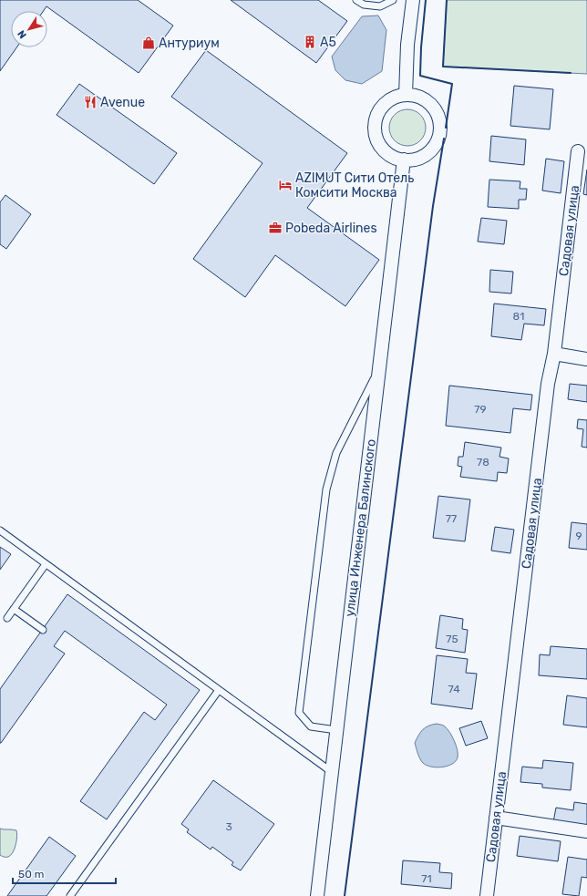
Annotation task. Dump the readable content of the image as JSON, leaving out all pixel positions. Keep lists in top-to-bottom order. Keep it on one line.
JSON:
{"streets":{"street":["Садовая улица","улица Инженера Балинского"]},"places":{"building":["А5"],"shop":["Антуриум"],"restaurant":["Avenue"],"hotel":["AZIMUT Сити Отель Комсити Москва"],"office":["Pobeda Airlines"]},"house_numbers":["81","79","78","77","9","75","74","3","71"],"scale_bar":"50 m","north":"bottom left"}
